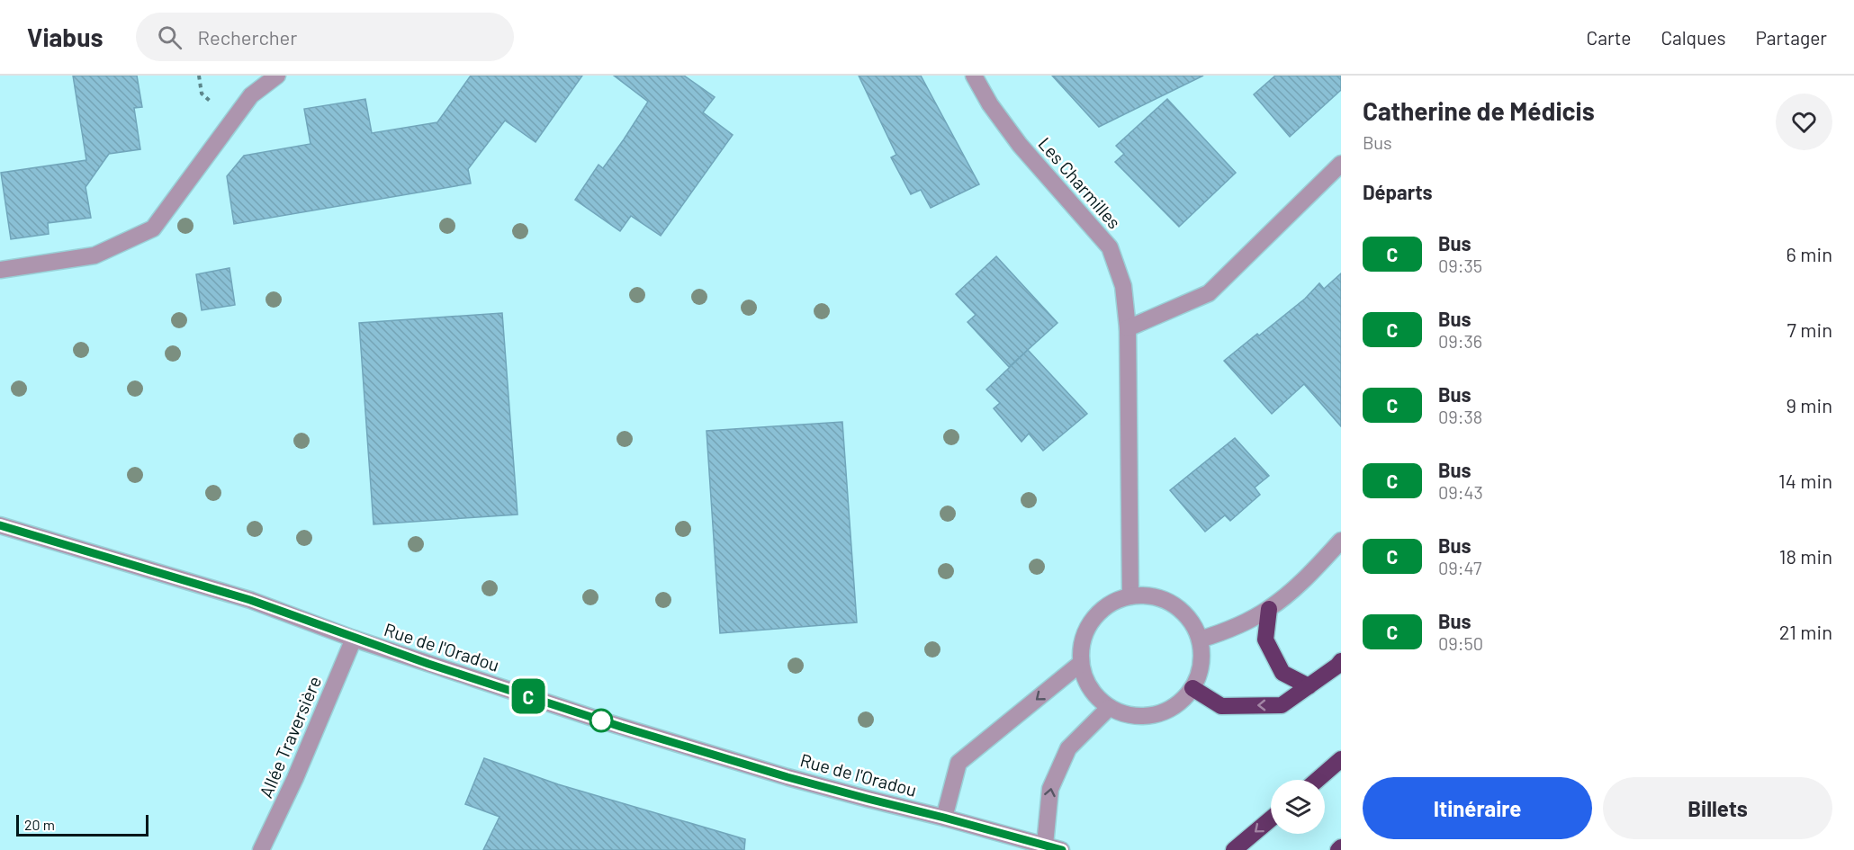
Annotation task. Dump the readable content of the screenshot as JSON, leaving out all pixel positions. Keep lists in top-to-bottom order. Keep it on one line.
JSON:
{"streets":{"street":["Les Charmilles","Rue de l'Oradou","Allée Traversière"]},"crossings":[["Rue de l'Oradou","Allée Traversière"]],"lines":["bus line C"],"scale_bar":"20 m","page":{"header":"Viabus","search":"Rechercher","nav":["Carte","Calques","Partager"],"on_map":"C","heading":[["Catherine de Médicis","Bus"],"Départs"],"list":[{"mark":"C","name":"Bus","note":"09:35","value":"6 min"},{"mark":"C","name":"Bus","note":"09:36","value":"7 min"},{"mark":"C","name":"Bus","note":"09:38","value":"9 min"},{"mark":"C","name":"Bus","note":"09:43","value":"14 min"},{"mark":"C","name":"Bus","note":"09:47","value":"18 min"},{"mark":"C","name":"Bus","note":"09:50","value":"21 min"}],"buttons":["Itinéraire","Billets"],"scale":"20 m"}}
